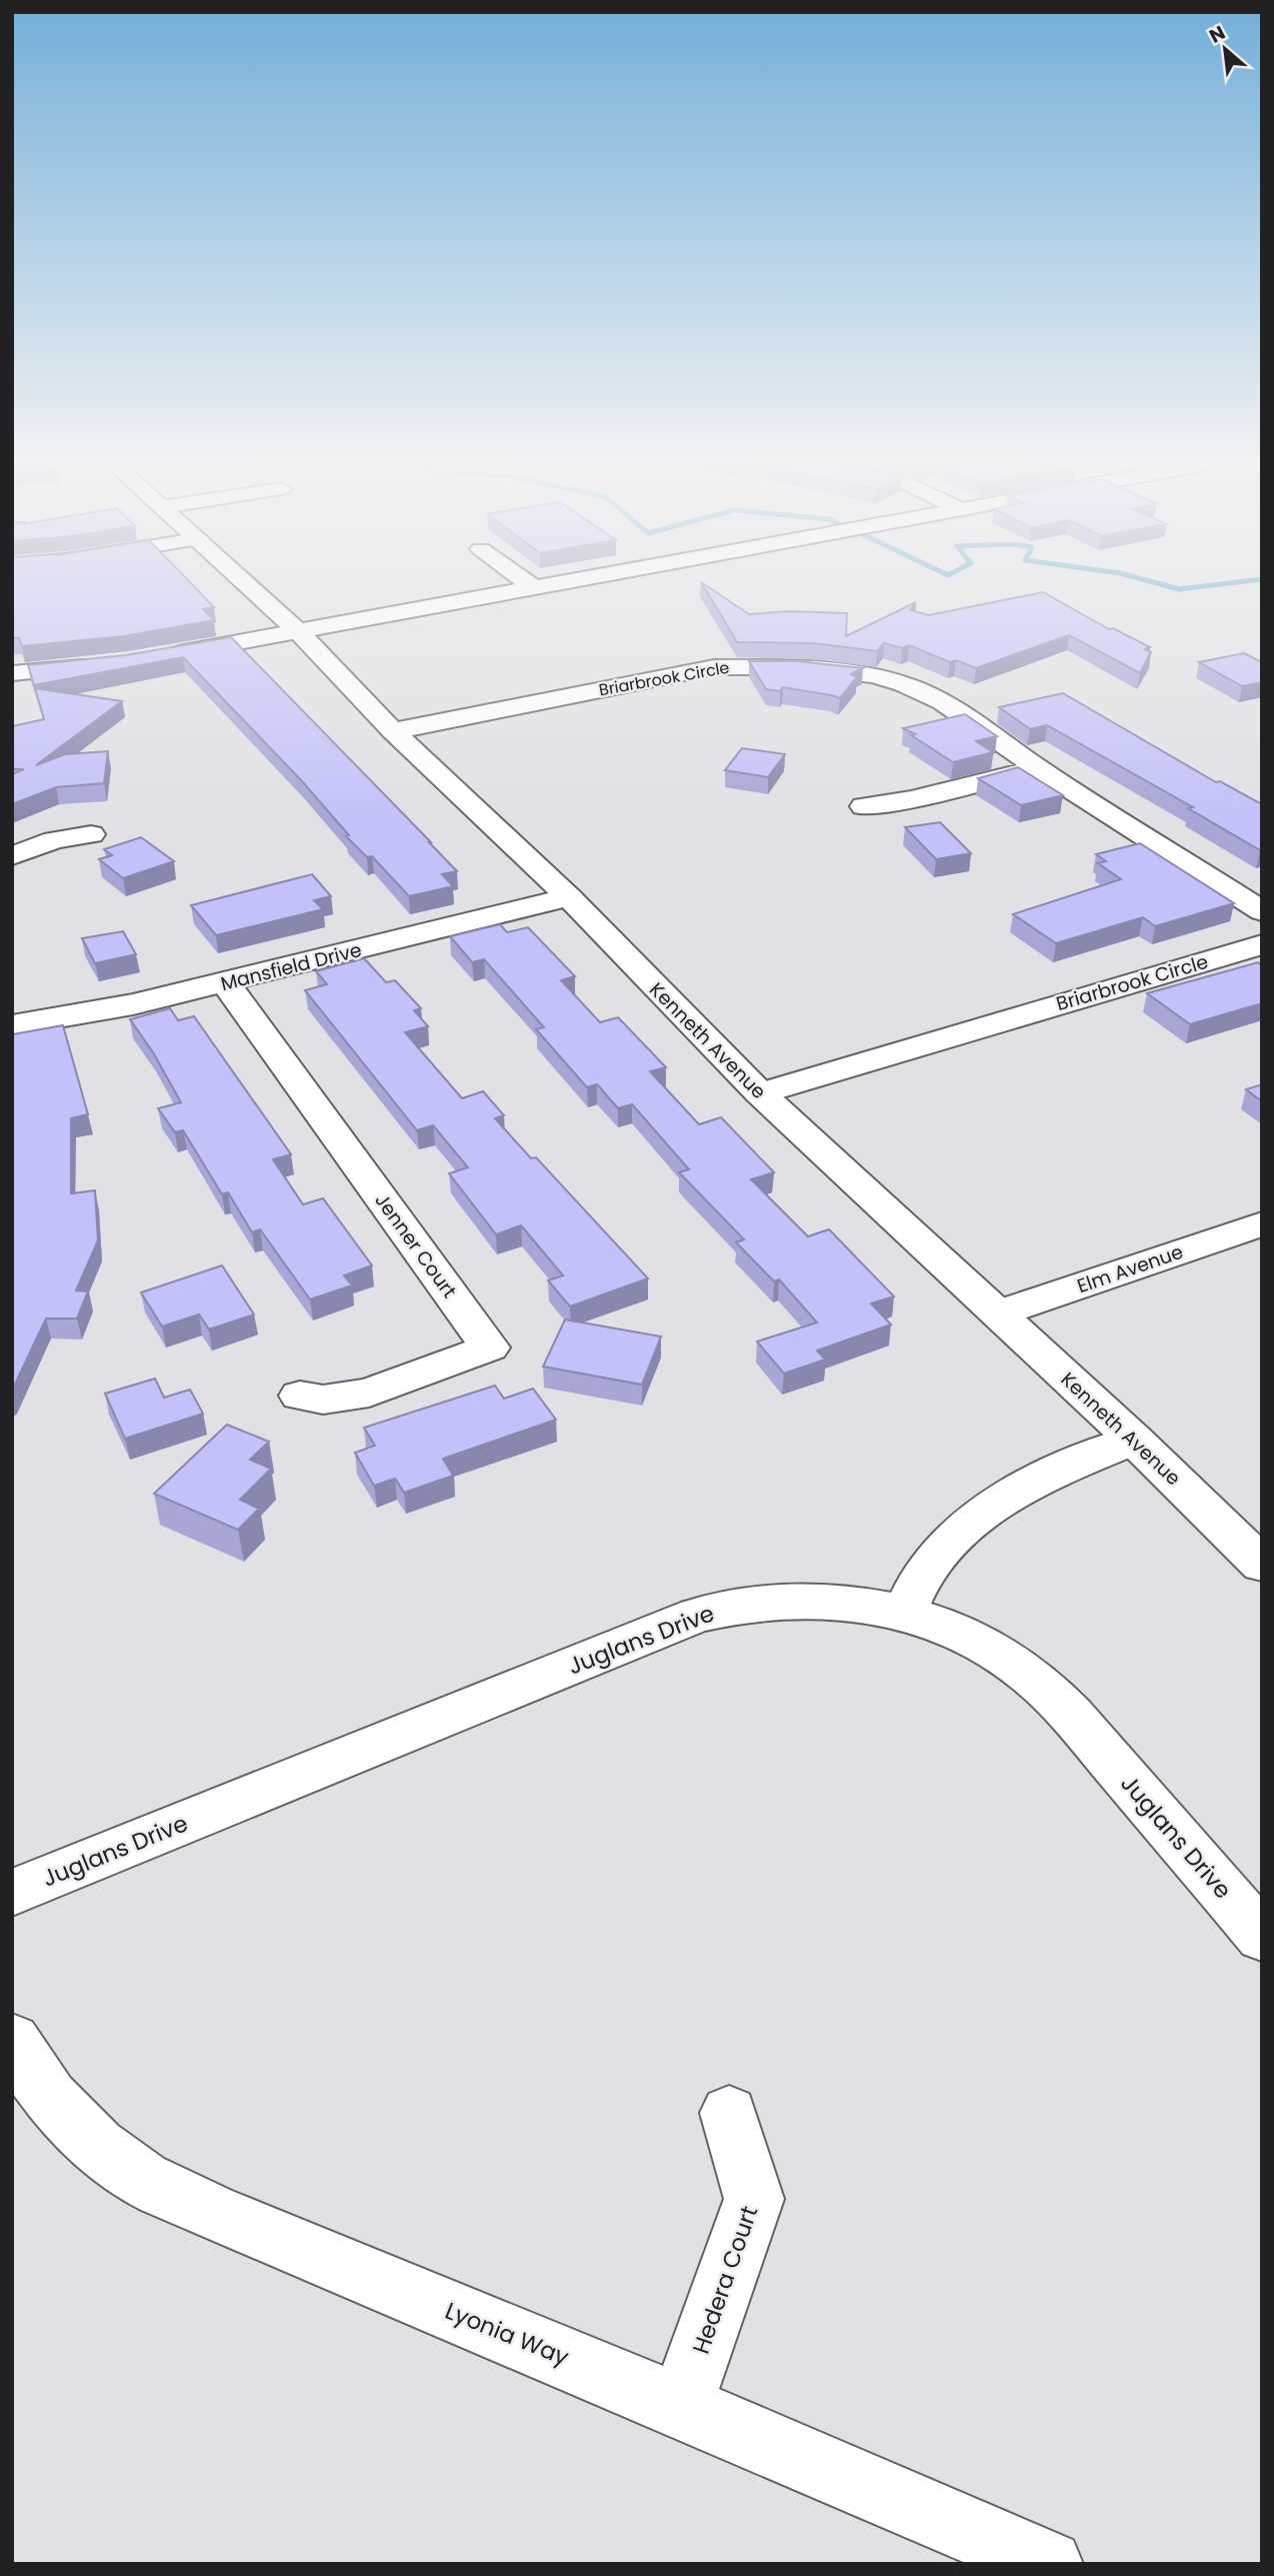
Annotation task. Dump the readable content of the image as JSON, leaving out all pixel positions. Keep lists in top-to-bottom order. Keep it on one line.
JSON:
{"streets":{"street":["Briarbrook Circle","Mansfield Drive","Kenneth Avenue","Jenner Court","Elm Avenue","Juglans Drive","Hedera Court","Lyonia Way"]},"crossings":[["Briarbrook Circle","Kenneth Avenue"],["Mansfield Drive","Kenneth Avenue"],["Mansfield Drive","Jenner Court"],["Kenneth Avenue","Elm Avenue"],["Hedera Court","Lyonia Way"]],"north":"top left"}
